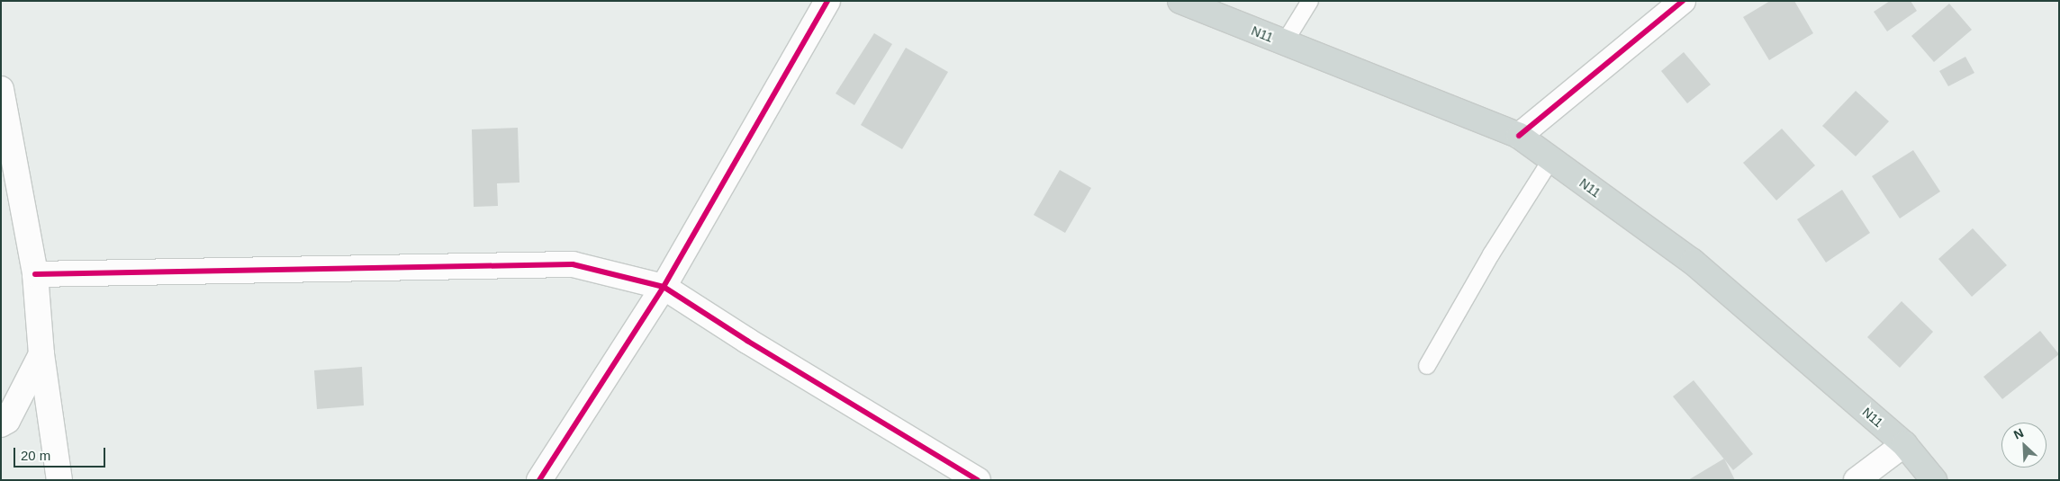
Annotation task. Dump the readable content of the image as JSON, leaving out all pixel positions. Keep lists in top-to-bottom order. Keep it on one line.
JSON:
{"streets":{"main road":["N11"]},"scale_bar":"20 m","north":"top left"}
